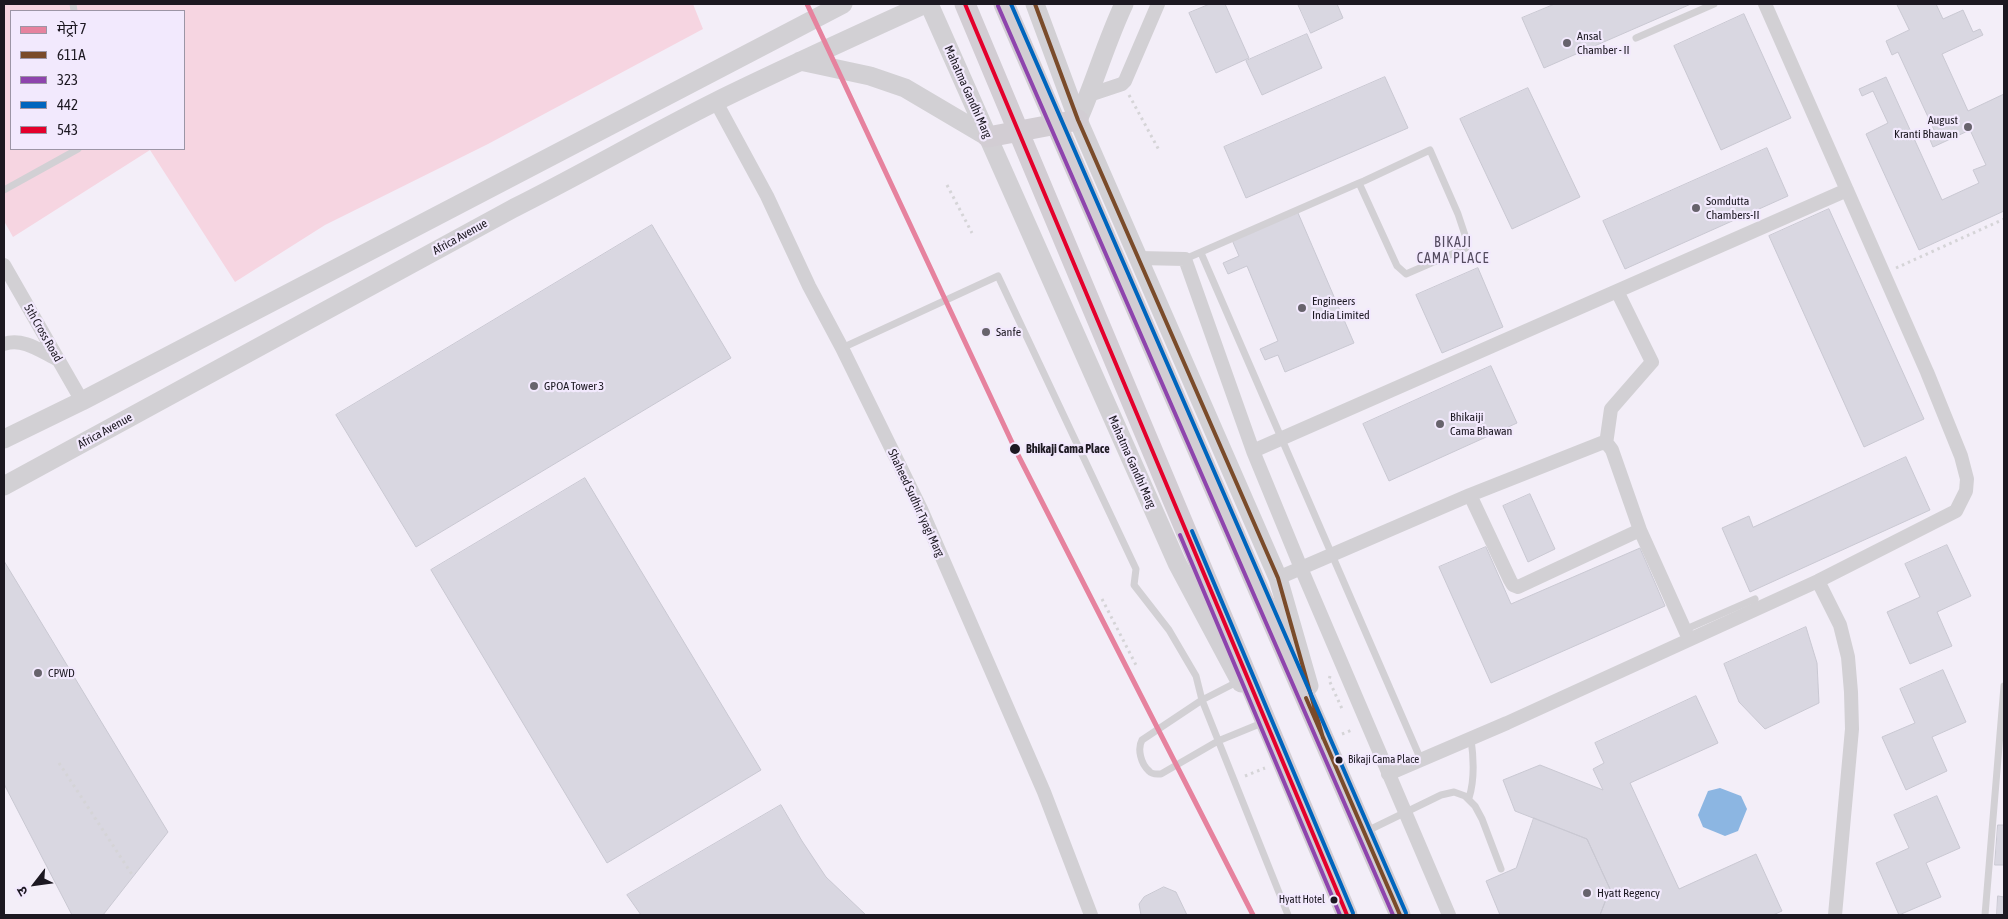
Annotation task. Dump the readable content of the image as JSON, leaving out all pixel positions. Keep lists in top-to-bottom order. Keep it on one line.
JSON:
{"streets":{"main road":["Mahatma Gandhi Marg","Africa Avenue"],"street":["5th Cross Road","Shaheed Sudhir Tyagi Marg"]},"crossings":[["Africa Avenue","Shaheed Sudhir Tyagi Marg"]],"districts":["BIKAJI CAMA PLACE"],"places":["Ansal Chamber - II","August Kranti Bhawan","Somdutta Chambers-II","Engineers India Limited","Sanfe","GPOA Tower 3","Bhikaiji Cama Bhawan","Bhikaji Cama Place","CPWD","Bikaji Cama Place","Hyatt Regency","Hyatt Hotel"],"lines":["metro line 7","transit line 611A","transit line 442","transit line 543","transit line 323"],"legend":["मेट्रो 7","611A","323","442","543"],"north":"bottom left"}
